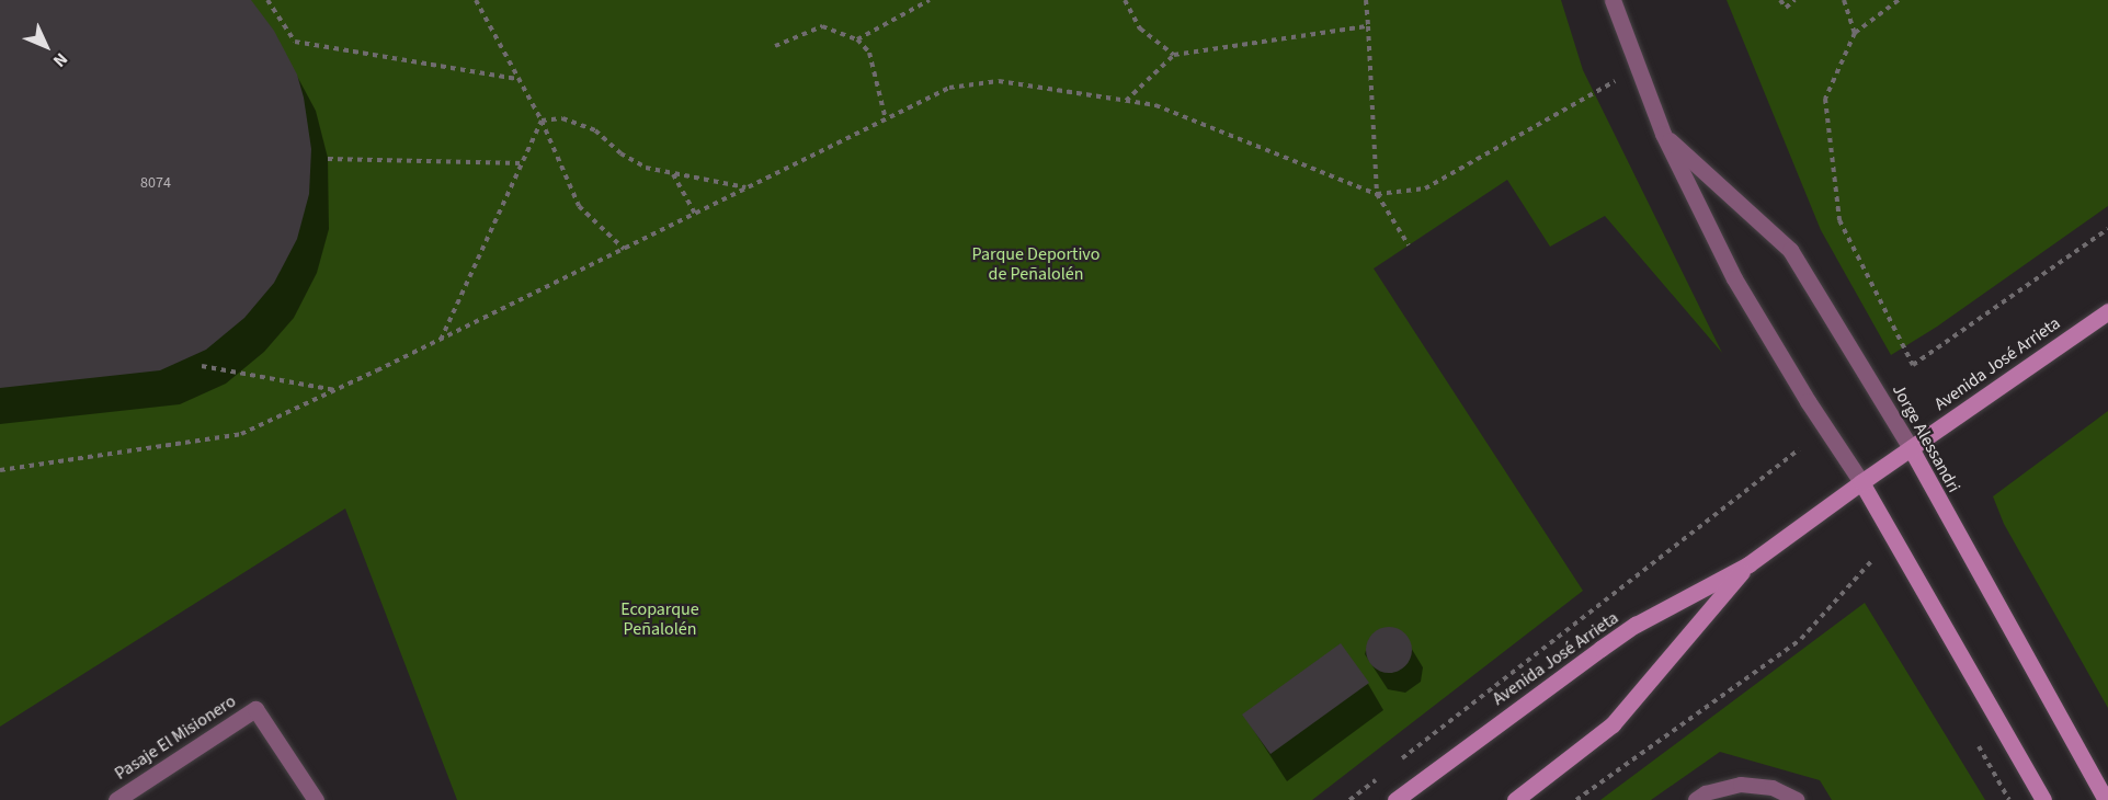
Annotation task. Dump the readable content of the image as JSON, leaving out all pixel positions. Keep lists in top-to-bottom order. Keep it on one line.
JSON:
{"streets":{"main road":["Avenida José Arrieta","Jorge Alessandri"],"street":["Pasaje El Misionero"]},"crossings":[["Avenida José Arrieta","Jorge Alessandri"]],"parks":["Parque Deportivo de Peñalolén","Ecoparque Peñalolén"],"house_numbers":["8074"],"north":"bottom right"}
